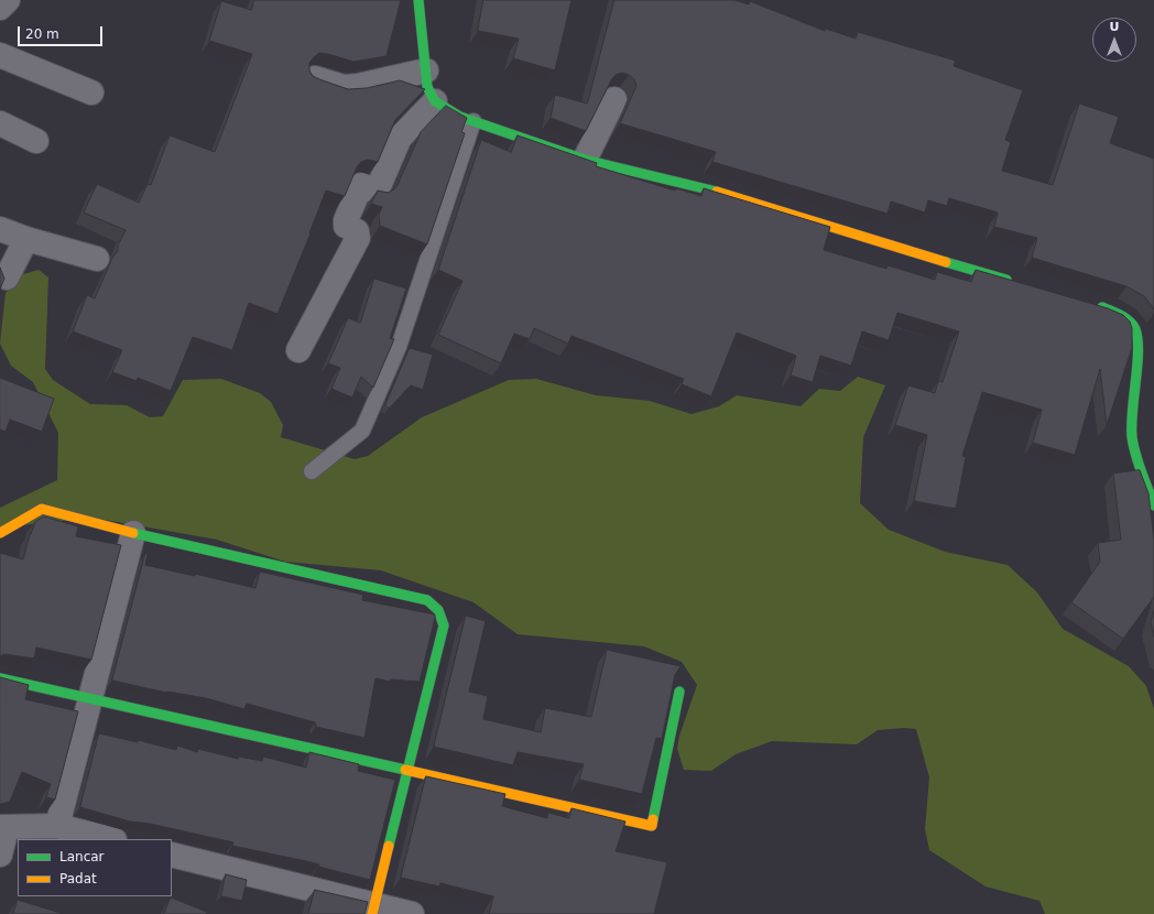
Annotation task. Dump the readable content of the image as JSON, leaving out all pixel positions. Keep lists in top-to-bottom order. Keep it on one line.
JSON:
{"legend":["Lancar","Padat"],"scale_bar":"20 m","north":"top"}
